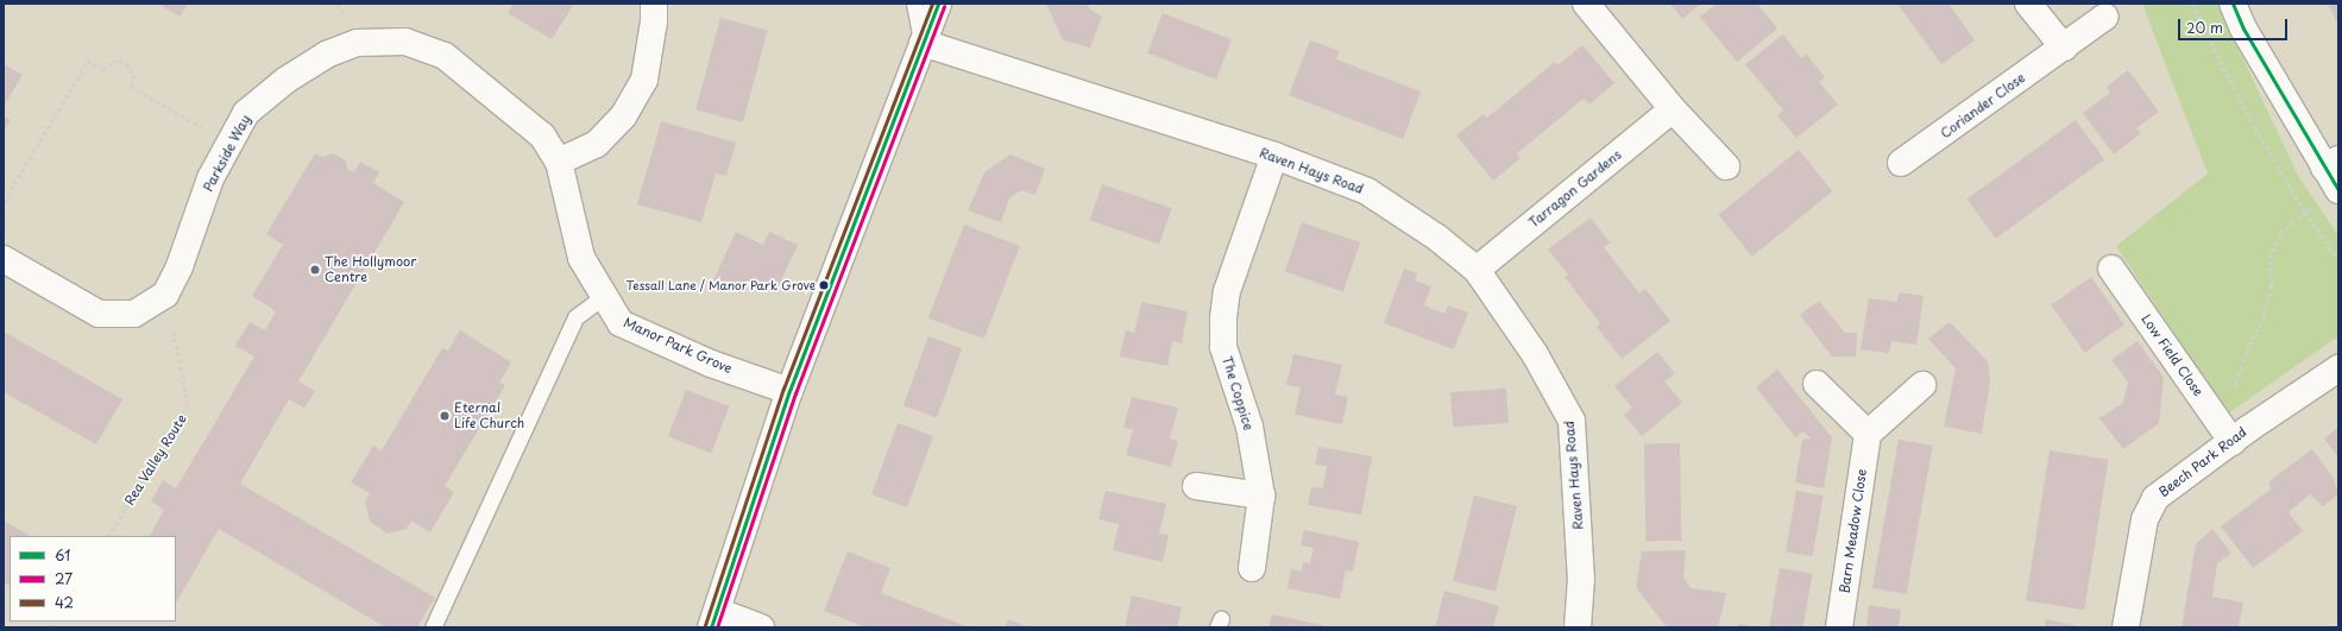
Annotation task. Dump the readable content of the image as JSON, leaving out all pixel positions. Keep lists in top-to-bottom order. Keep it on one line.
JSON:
{"streets":{"street":["Coriander Close","Parkside Way","Raven Hays Road","Tarragon Gardens","Manor Park Grove","Low Field Close","The Coppice","Beech Park Road","Barn Meadow Close"],"path":["Rea Valley Route"]},"crossings":[["Parkside Way","Manor Park Grove"],["Parkside Way","Rea Valley Route"],["Raven Hays Road","Tarragon Gardens"],["Raven Hays Road","The Coppice"],["Low Field Close","Beech Park Road"]],"places":["The Hollymoor Centre","Tessall Lane / Manor Park Grove","Eternal Life Church"],"lines":["transit line 61","transit line 42","transit line 27"],"legend":["61","27","42"],"scale_bar":"20 m"}
